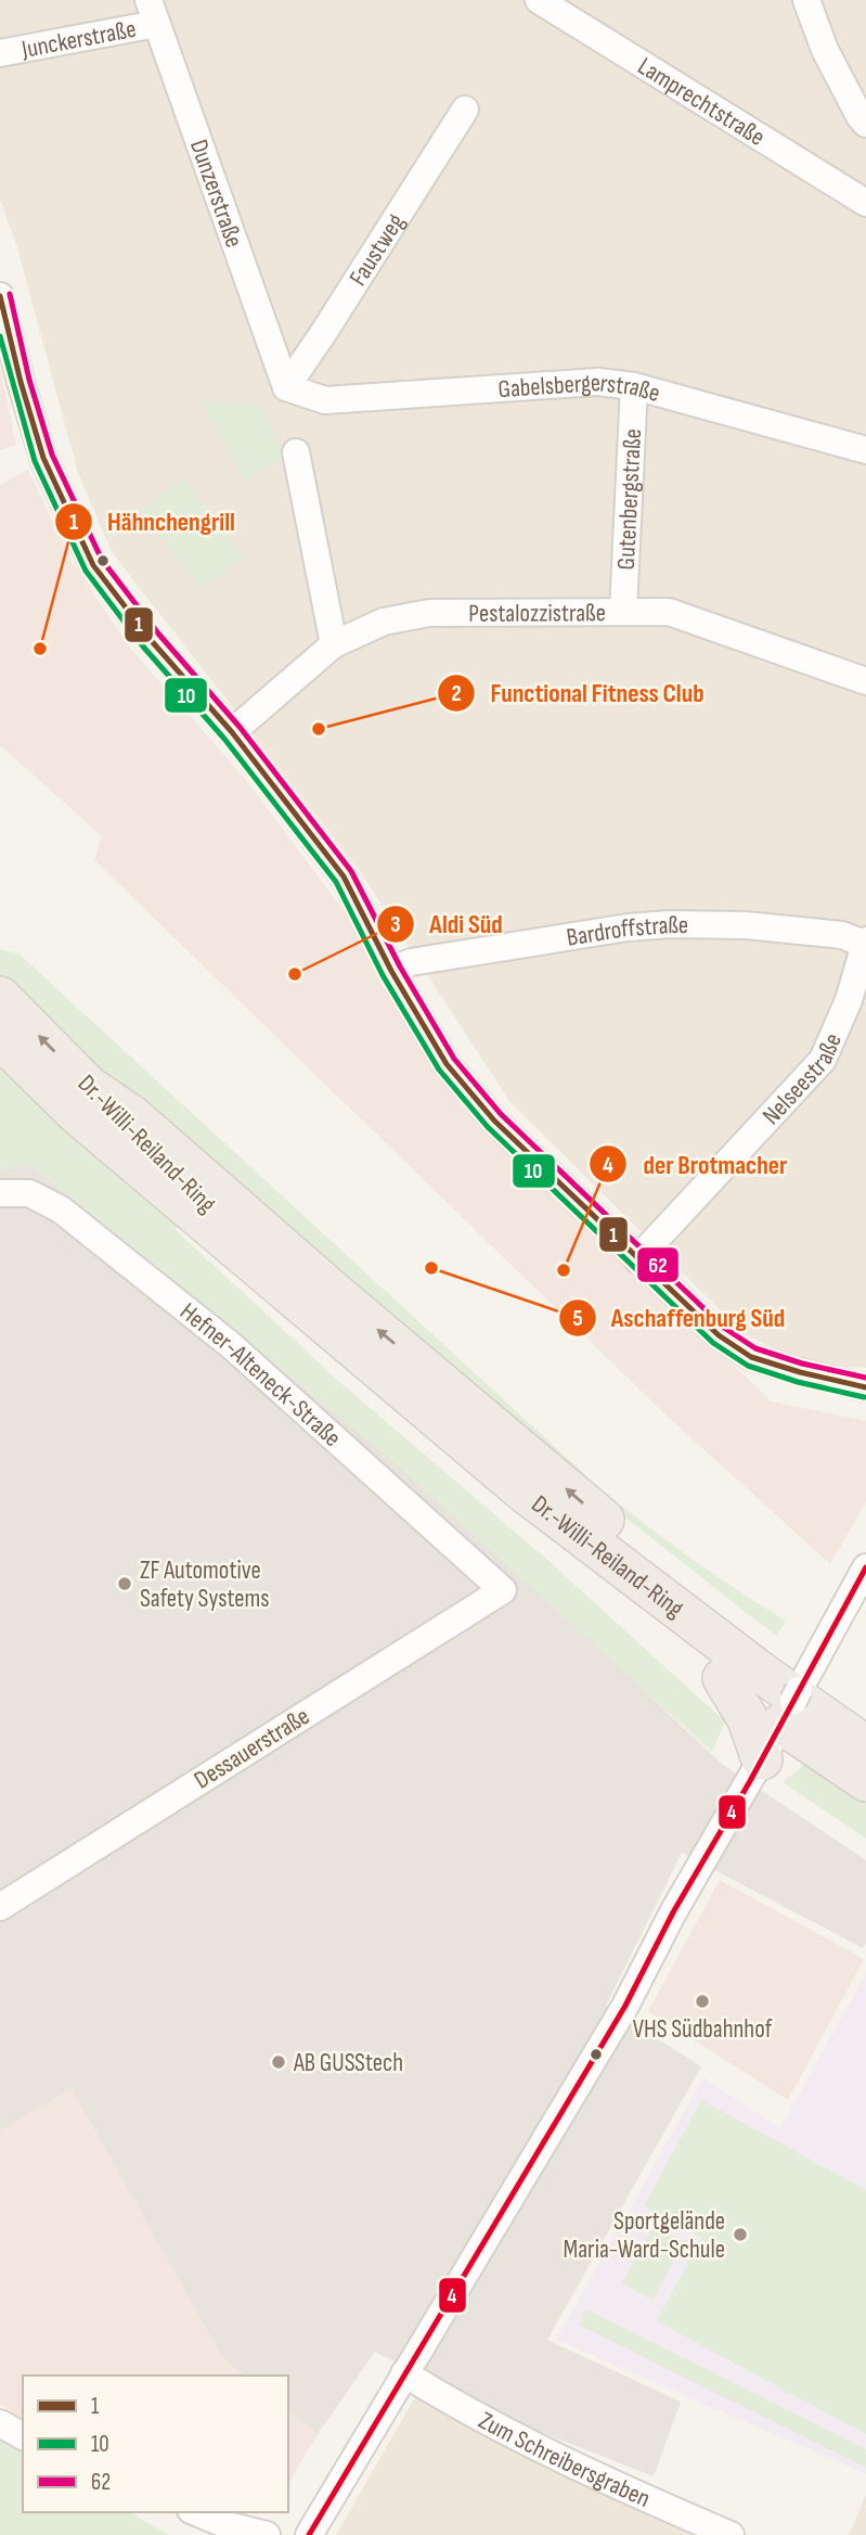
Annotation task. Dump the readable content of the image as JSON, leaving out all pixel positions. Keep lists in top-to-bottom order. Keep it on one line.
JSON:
{"streets":{"highway":["Dr.-Willi-Reiland-Ring"],"street":["Junckerstraße","Lamprechtstraße","Dunzerstraße","Faustweg","Gabelsbergerstraße","Gutenbergstraße","Pestalozzistraße","Bardroffstraße","Nelseestraße","Hefner-Alteneck-Straße","Dessauerstraße","Zum Schreibersgraben"]},"crossings":[["Junckerstraße","Dunzerstraße"],["Dunzerstraße","Faustweg"],["Dunzerstraße","Gabelsbergerstraße"],["Faustweg","Gabelsbergerstraße"],["Gabelsbergerstraße","Gutenbergstraße"],["Gutenbergstraße","Pestalozzistraße"],["Bardroffstraße","Nelseestraße"],["Hefner-Alteneck-Straße","Dessauerstraße"]],"places":["Hähnchengrill","Functional Fitness Club","Aldi Süd","Aschaffenburg Süd","der Brotmacher","ZF Automotive Safety Systems","VHS Südbahnhof","AB GUSStech","Sportgelände Maria-Ward-Schule"],"lines":["transit line 62","transit line 1","transit line 10","transit line 4"],"legend":["1","10","62"]}
